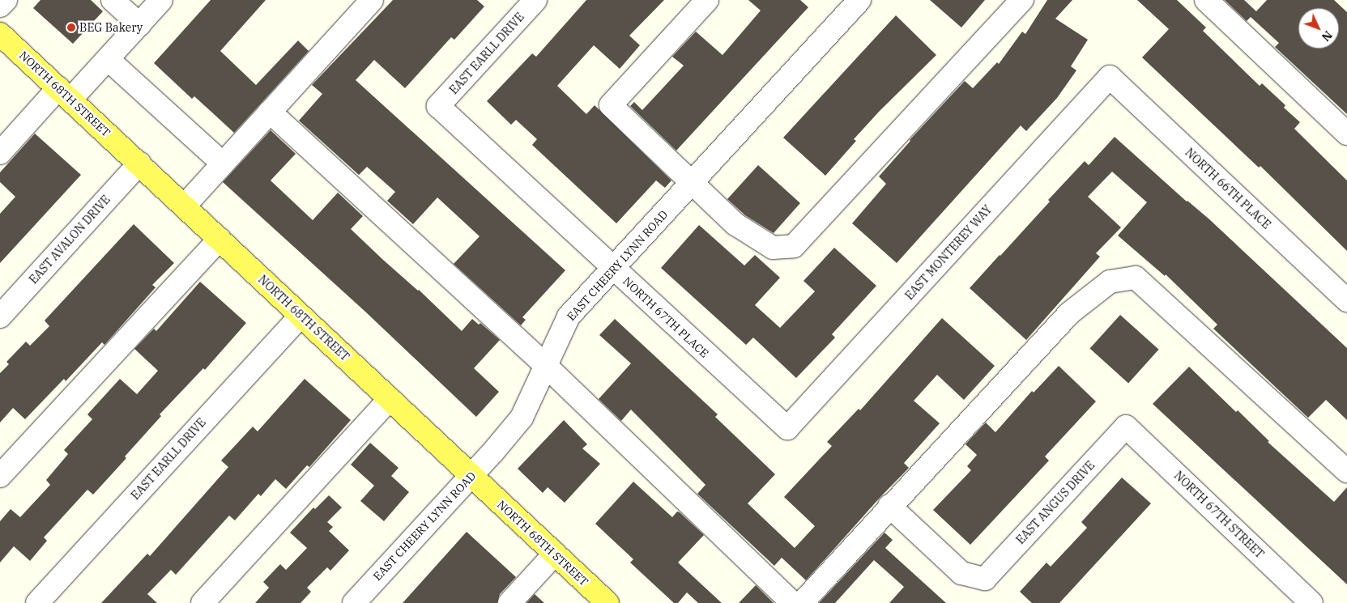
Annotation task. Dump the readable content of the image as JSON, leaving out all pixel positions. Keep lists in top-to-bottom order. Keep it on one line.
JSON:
{"streets":{"main road":["NORTH 68TH STREET"],"street":["EAST EARLL DRIVE","NORTH 66TH PLACE","EAST AVALON DRIVE","EAST MONTEREY WAY","EAST CHEERY LYNN ROAD","NORTH 67TH PLACE","EAST ANGUS DRIVE","NORTH 67TH STREET"]},"crossings":[["EAST EARLL DRIVE","NORTH 68TH STREET"],["EAST EARLL DRIVE","NORTH 67TH PLACE"],["NORTH 68TH STREET","EAST AVALON DRIVE"],["NORTH 68TH STREET","EAST CHEERY LYNN ROAD"],["NORTH 66TH PLACE","EAST MONTEREY WAY"],["EAST MONTEREY WAY","NORTH 67TH PLACE"],["EAST CHEERY LYNN ROAD","NORTH 67TH PLACE"],["EAST ANGUS DRIVE","NORTH 67TH STREET"]],"places":["BEG Bakery"],"north":"bottom right"}
